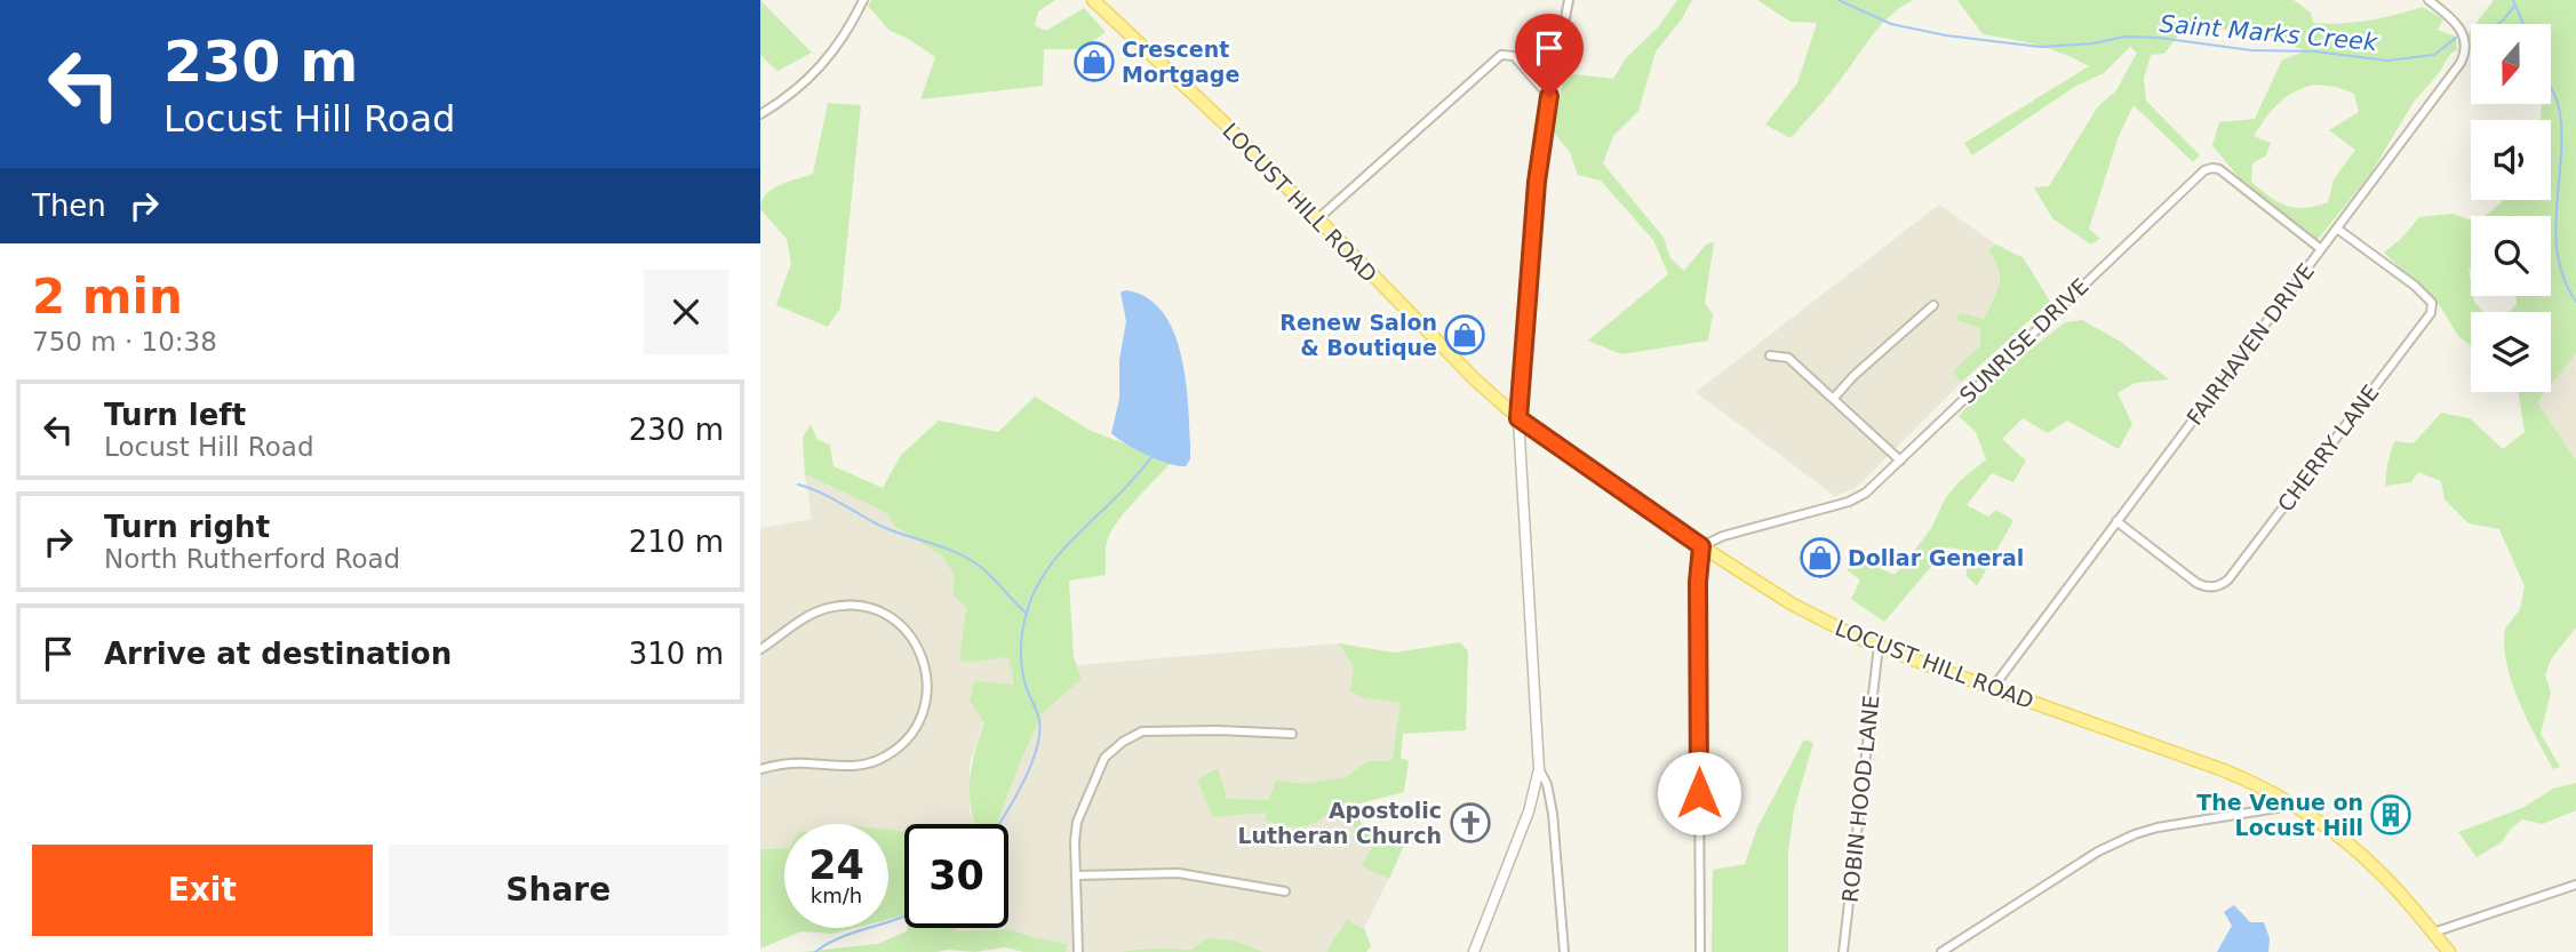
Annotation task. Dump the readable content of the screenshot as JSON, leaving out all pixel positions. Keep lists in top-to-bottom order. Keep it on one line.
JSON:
{"streets":{"main road":["LOCUST HILL ROAD"],"street":["SUNRISE DRIVE","FAIRHAVEN DRIVE","CHERRY LANE","ROBIN HOOD LANE"]},"crossings":[["LOCUST HILL ROAD","SUNRISE DRIVE"],["LOCUST HILL ROAD","FAIRHAVEN DRIVE"],["LOCUST HILL ROAD","ROBIN HOOD LANE"],["SUNRISE DRIVE","FAIRHAVEN DRIVE"],["FAIRHAVEN DRIVE","CHERRY LANE"]],"water":["Saint Marks Creek"],"places":{"shop":["Crescent Mortgage","Renew Salon & Boutique","Dollar General"],"building":["The Venue on Locust Hill"],"church":["Apostolic Lutheran Church"]},"north":"bottom","page":{"turn":["230 m","Locust Hill Road"],"then":"Then","heading":["2 min","750 m · 10:38"],"list":[{"name":"Turn left","note":"Locust Hill Road","value":"230 m"},{"name":"Turn right","note":"North Rutherford Road","value":"210 m"},{"name":"Arrive at destination","value":"310 m"}],"speed":"24 km/h","limit":"30","buttons":["Exit","Share"]}}
